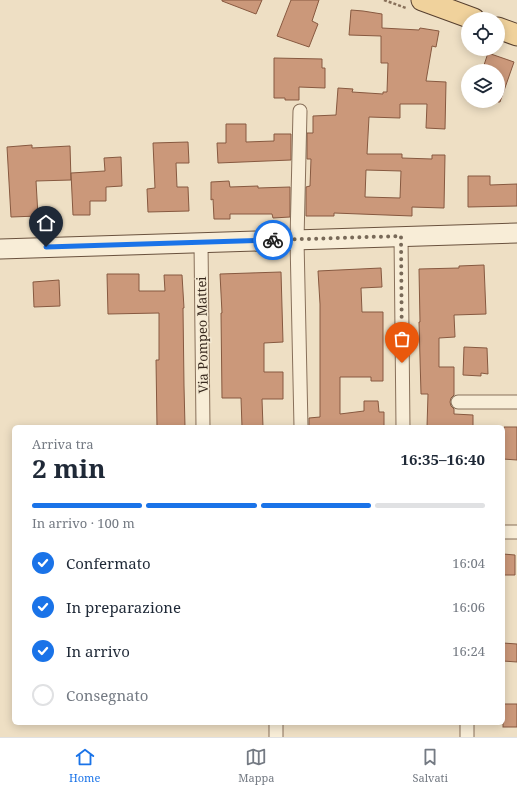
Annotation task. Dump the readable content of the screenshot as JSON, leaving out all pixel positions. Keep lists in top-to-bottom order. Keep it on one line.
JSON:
{"streets":{"street":["Via Pompeo Mattei"]},"page":{"heading":["2 min","Arriva tra","16:35–16:40"],"bar":"In arrivo · 100 m","list":[["Confermato","16:04"],["In preparazione","16:06"],["In arrivo","16:24"],"Consegnato"],"tabs":["Home","Mappa","Salvati"]}}
